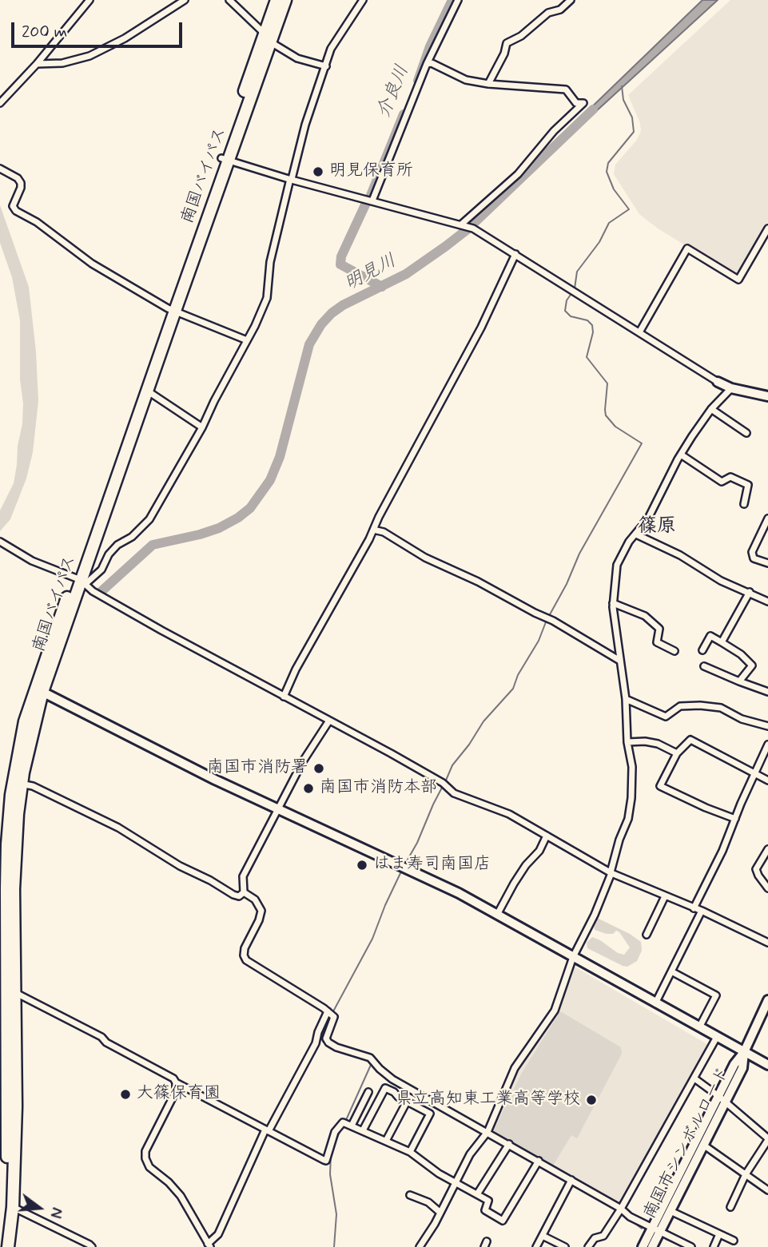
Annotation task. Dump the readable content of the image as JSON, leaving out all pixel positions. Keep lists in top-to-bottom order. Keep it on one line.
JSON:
{"streets":{"highway":["南国バイパス"],"street":["南国市シンボルロード"]},"districts":["篠原"],"water":["介良川","明見川"],"places":["明見保育所","南国市消防署","南国市消防本部","はま寿司南国店","大篠保育園","県立高知東工業高等学校"],"scale_bar":"200 m","north":"right"}
